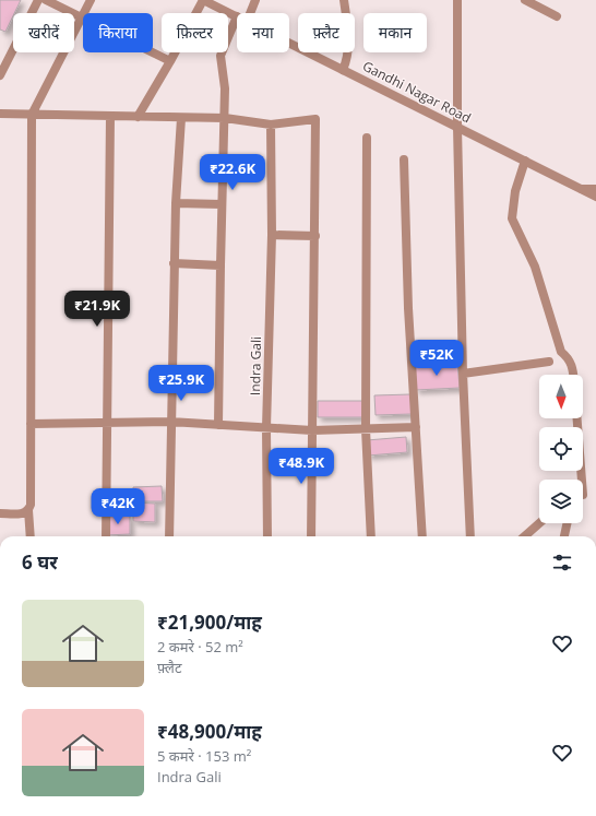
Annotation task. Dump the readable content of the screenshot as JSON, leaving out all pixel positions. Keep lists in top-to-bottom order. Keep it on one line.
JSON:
{"streets":{"street":["Gandhi Nagar Road","Indra Gali"]},"north":"bottom","page":{"chip":["खरीदें","किराया","फ़िल्टर","नया","फ़्लैट","मकान"],"price":["₹22.6K","₹21.9K","₹52K","₹25.9K","₹48.9K","₹42K"],"heading":"6 घर","list":[{"name":"₹21,900/माह","note":"2 कमरे · 52 m² · फ़्लैट"},{"name":"₹48,900/माह","note":"5 कमरे · 153 m² · Indra Gali"}]}}
